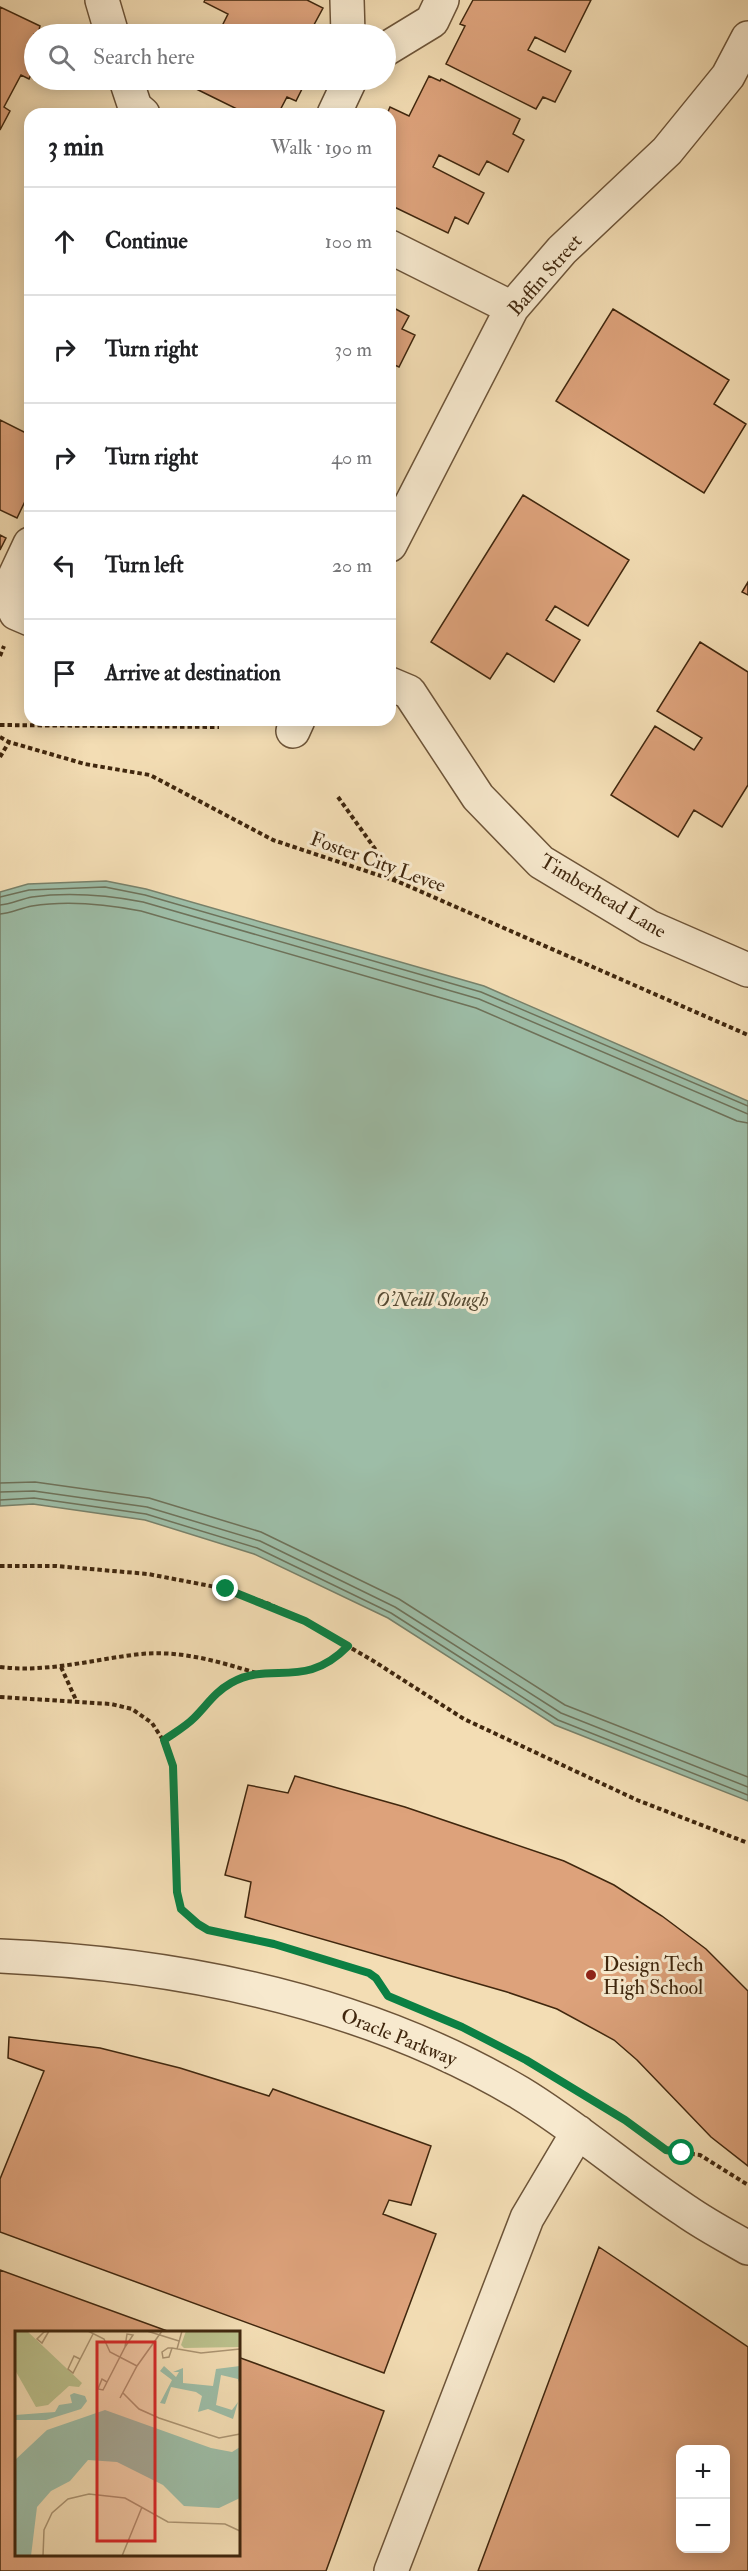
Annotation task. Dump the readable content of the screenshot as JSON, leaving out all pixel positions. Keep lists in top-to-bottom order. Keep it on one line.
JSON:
{"streets":{"street":["Baffin Street","Timberhead Lane","Oracle Parkway"],"path":["Foster City Levee"]},"water":["O'Neill Slough"],"places":["Design Tech High School"],"page":{"search":"Search here","heading":["3 min","Walk · 190 m"],"list":[["Continue","100 m"],["Turn right","30 m"],["Turn right","40 m"],["Turn left","20 m"],"Arrive at destination"],"map_buttons":["+","−"]}}
